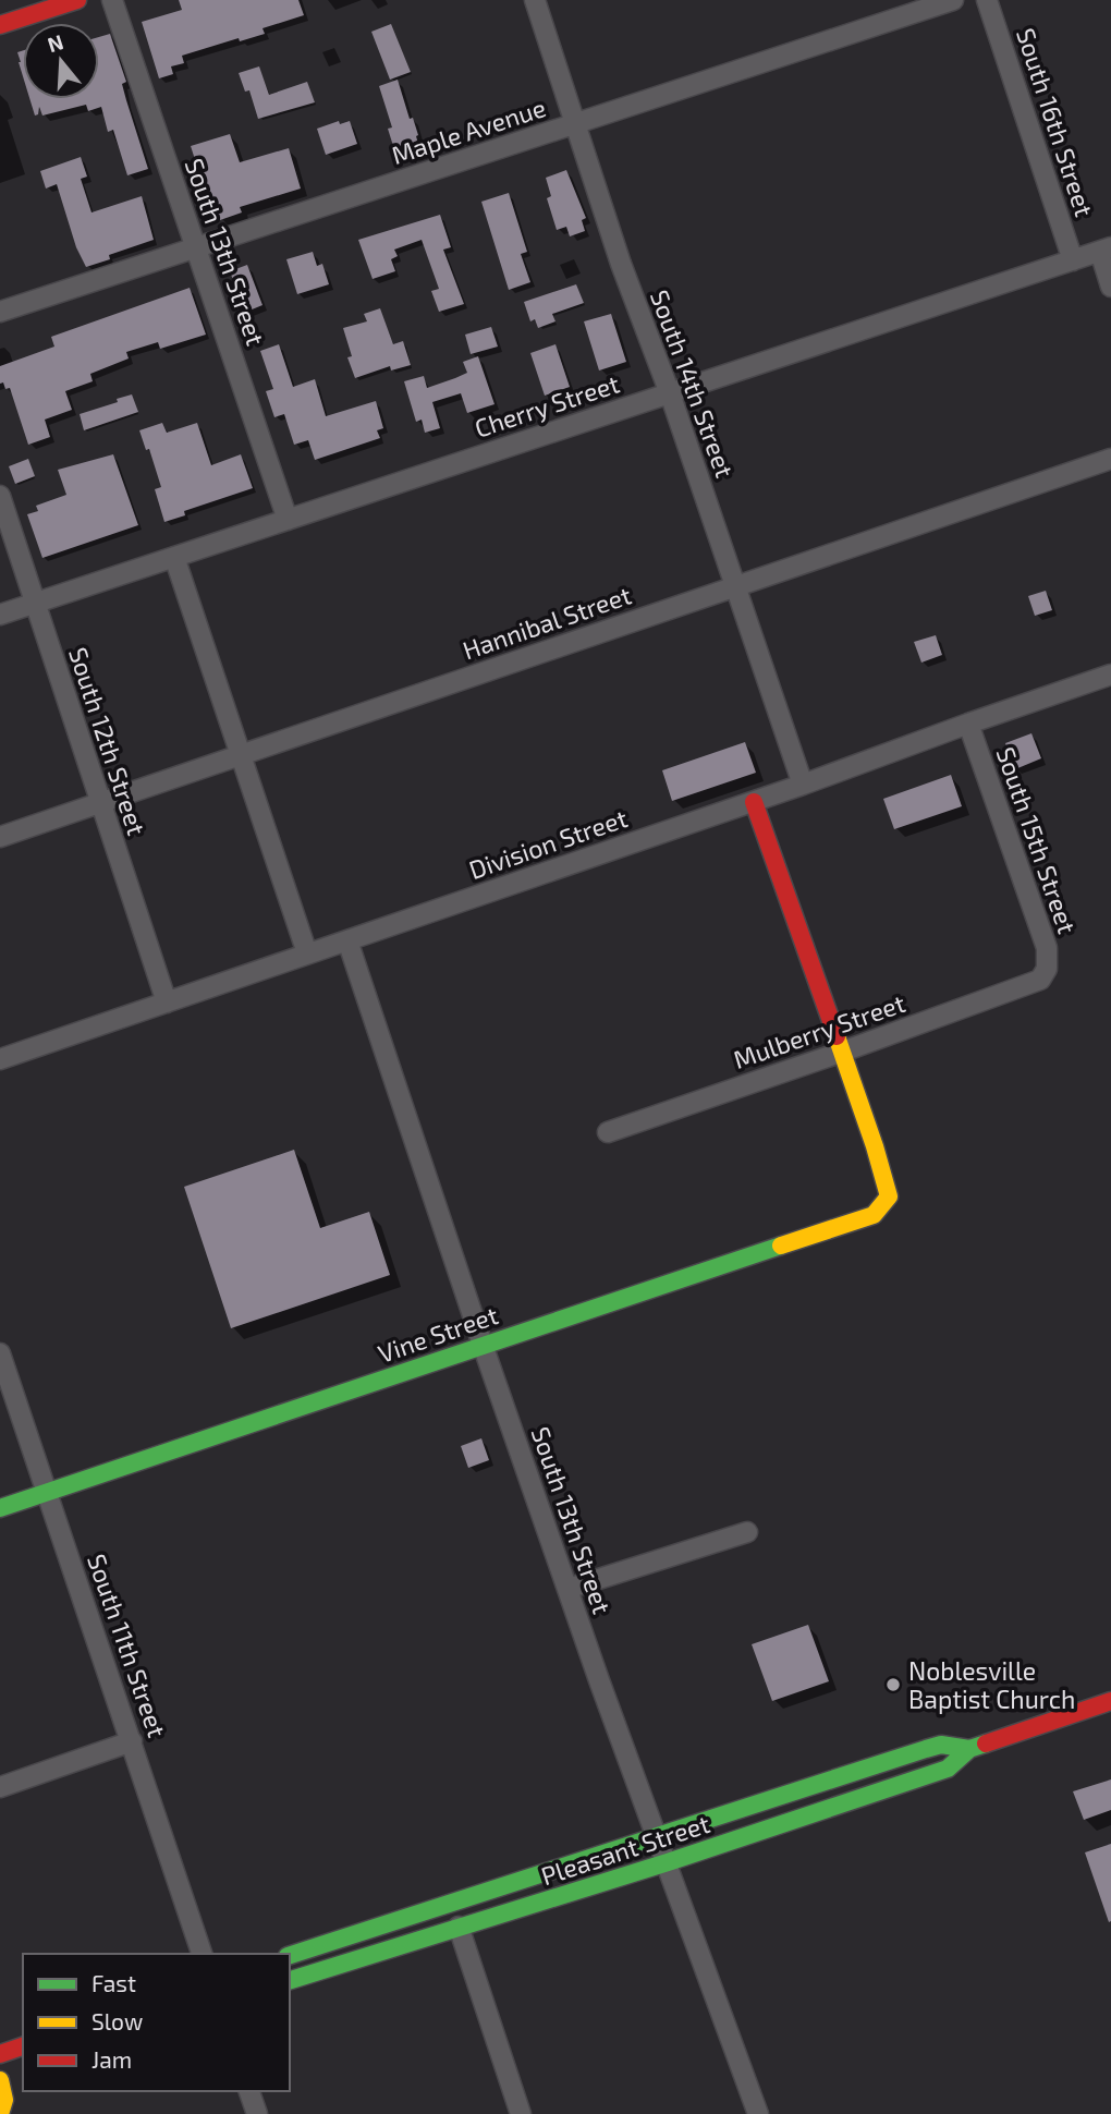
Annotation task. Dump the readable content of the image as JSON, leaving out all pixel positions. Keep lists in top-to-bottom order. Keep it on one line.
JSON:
{"streets":{"street":["South 16th Street","Maple Avenue","South 13th Street","South 14th Street","Cherry Street","Hannibal Street","South 12th Street","South 15th Street","Division Street","Mulberry Street","Vine Street","South 11th Street","Pleasant Street"]},"crossings":[["South 16th Street","Cherry Street"],["Maple Avenue","South 13th Street"],["Maple Avenue","South 14th Street"],["South 13th Street","Cherry Street"],["South 13th Street","Division Street"],["South 13th Street","Vine Street"],["South 13th Street","Pleasant Street"],["South 14th Street","Cherry Street"],["South 14th Street","Hannibal Street"],["South 14th Street","Division Street"],["Cherry Street","South 12th Street"],["Hannibal Street","South 12th Street"],["South 12th Street","Division Street"],["South 15th Street","Division Street"],["South 15th Street","Mulberry Street"],["Mulberry Street","Vine Street"],["Vine Street","South 11th Street"]],"places":["Noblesville Baptist Church"],"legend":["Fast","Slow","Jam"],"north":"top"}
